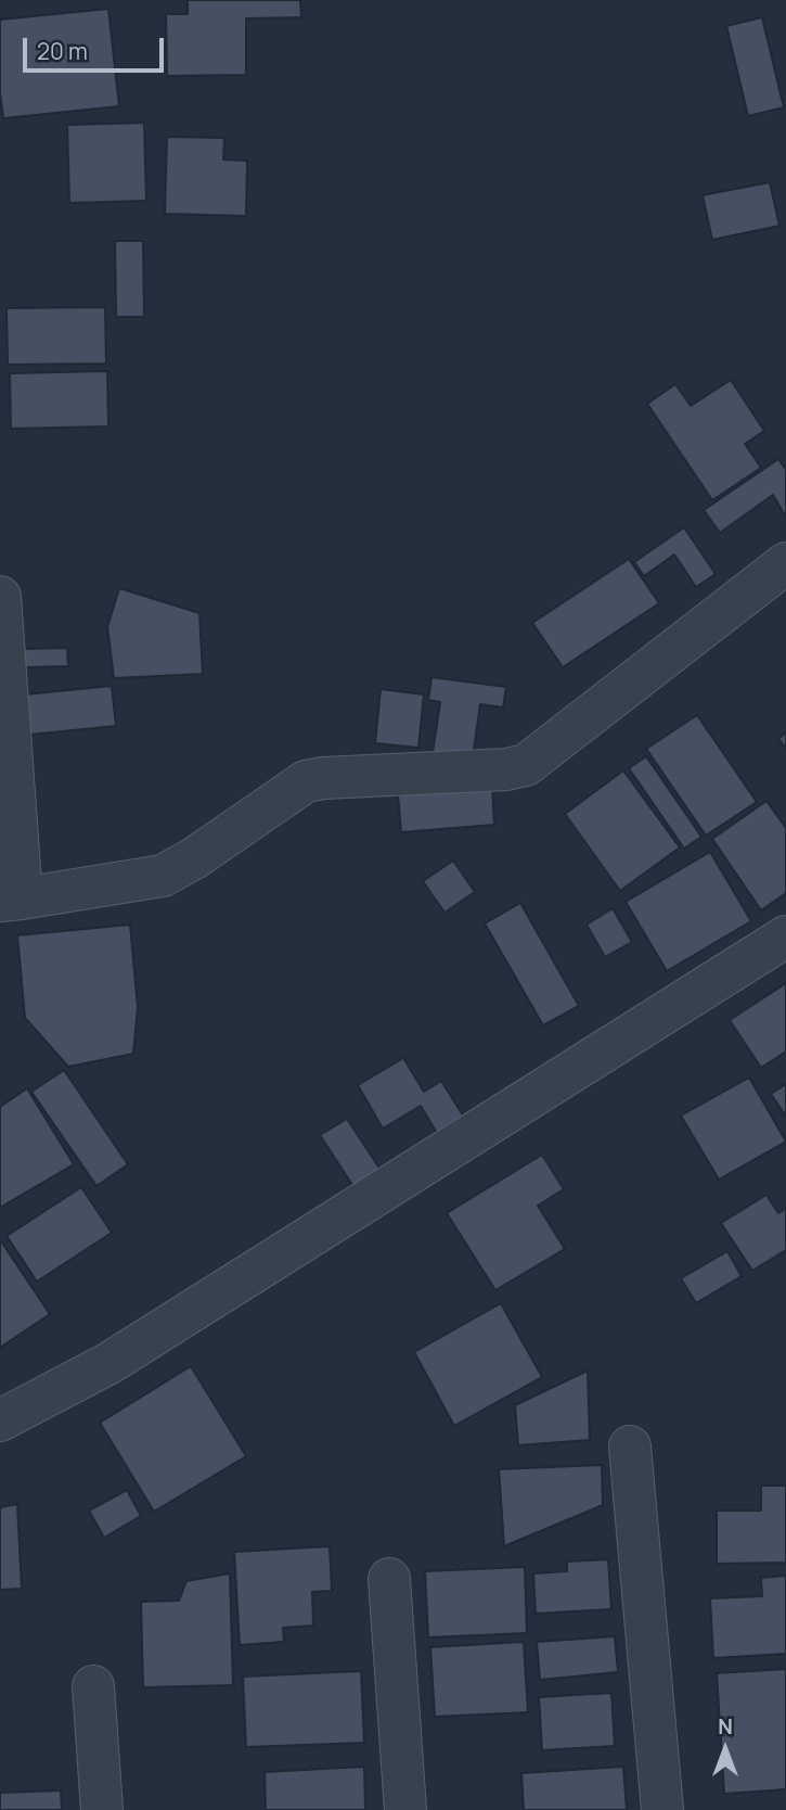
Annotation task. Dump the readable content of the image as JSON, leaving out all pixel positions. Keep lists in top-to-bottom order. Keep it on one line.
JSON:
{"scale_bar":"20 m","north":"top"}
